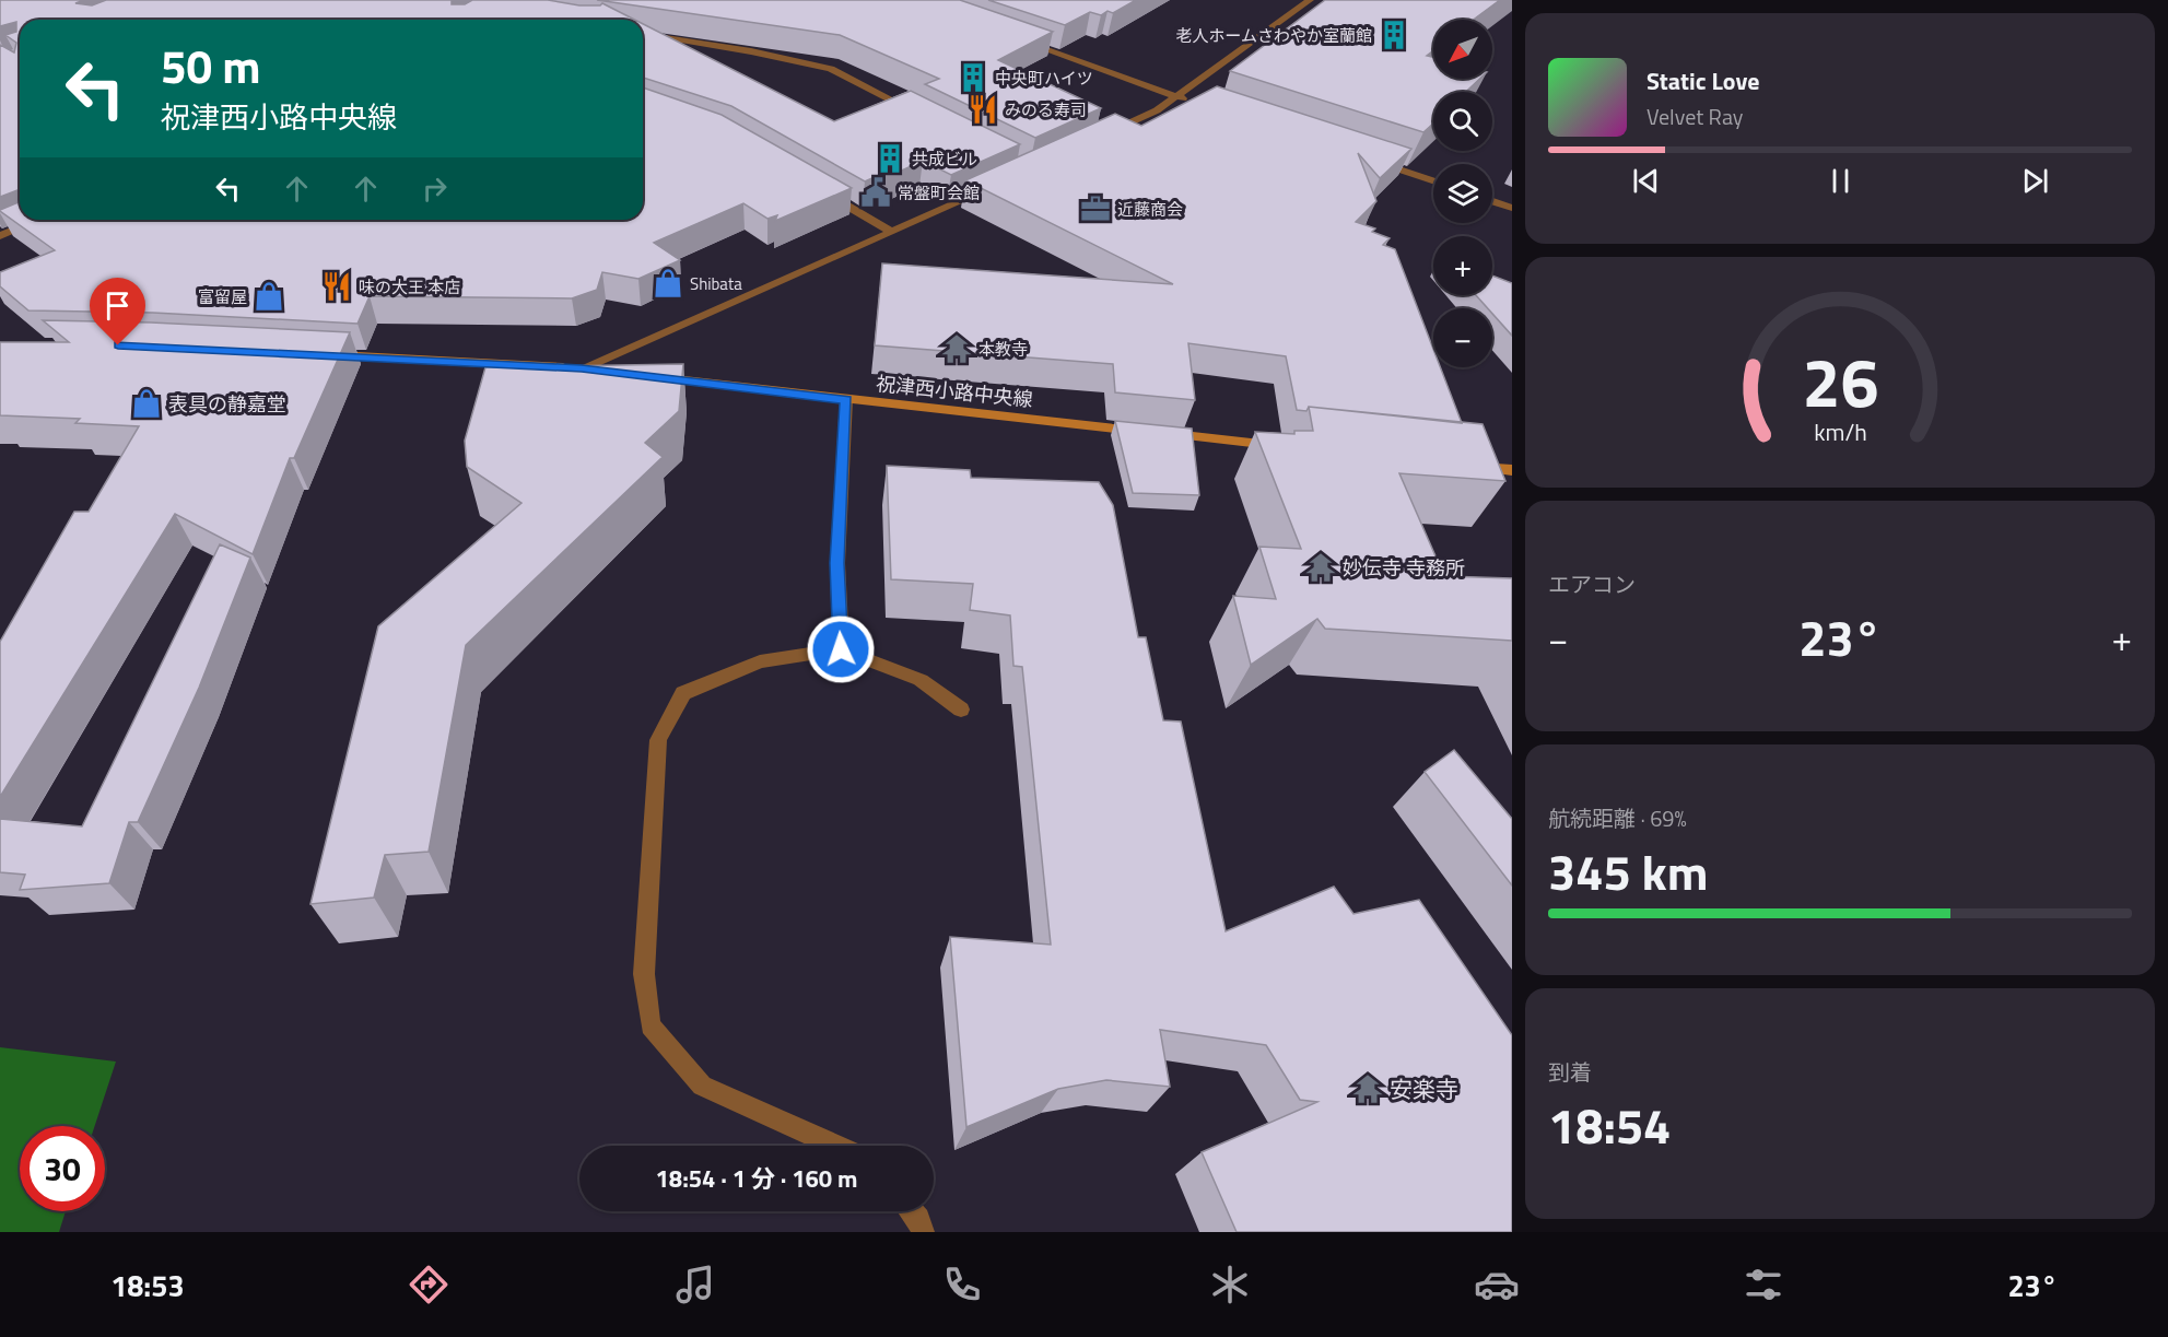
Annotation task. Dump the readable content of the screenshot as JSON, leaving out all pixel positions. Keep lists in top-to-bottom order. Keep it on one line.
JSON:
{"streets":{"main road":["祝津西小路中央線"]},"places":{"building":["老人ホームさわやか室蘭館","中央町ハイツ","共成ビル"],"restaurant":["みのる寿司","味の大王 本店"],"public building":["常盤町会館"],"office":["近藤商会"],"shop":["Shibata","富留屋","表具の静嘉堂"],"temple":["本教寺","妙伝寺 寺務所","安楽寺"]},"north":"bottom left","page":{"map_buttons":["+","−"],"turn":["50 m","祝津西小路中央線"],"song":["Static Love","Velvet Ray"],"tile":["エアコン",["航続距離 · 69%","345 km"],["到着","18:54"]],"heat":["−","23°","+"],"limit":"30","trip":"18:54 · 1 分 · 160 m","tabs":["18:53","23°"],"gauge":["26","km/h"]}}
